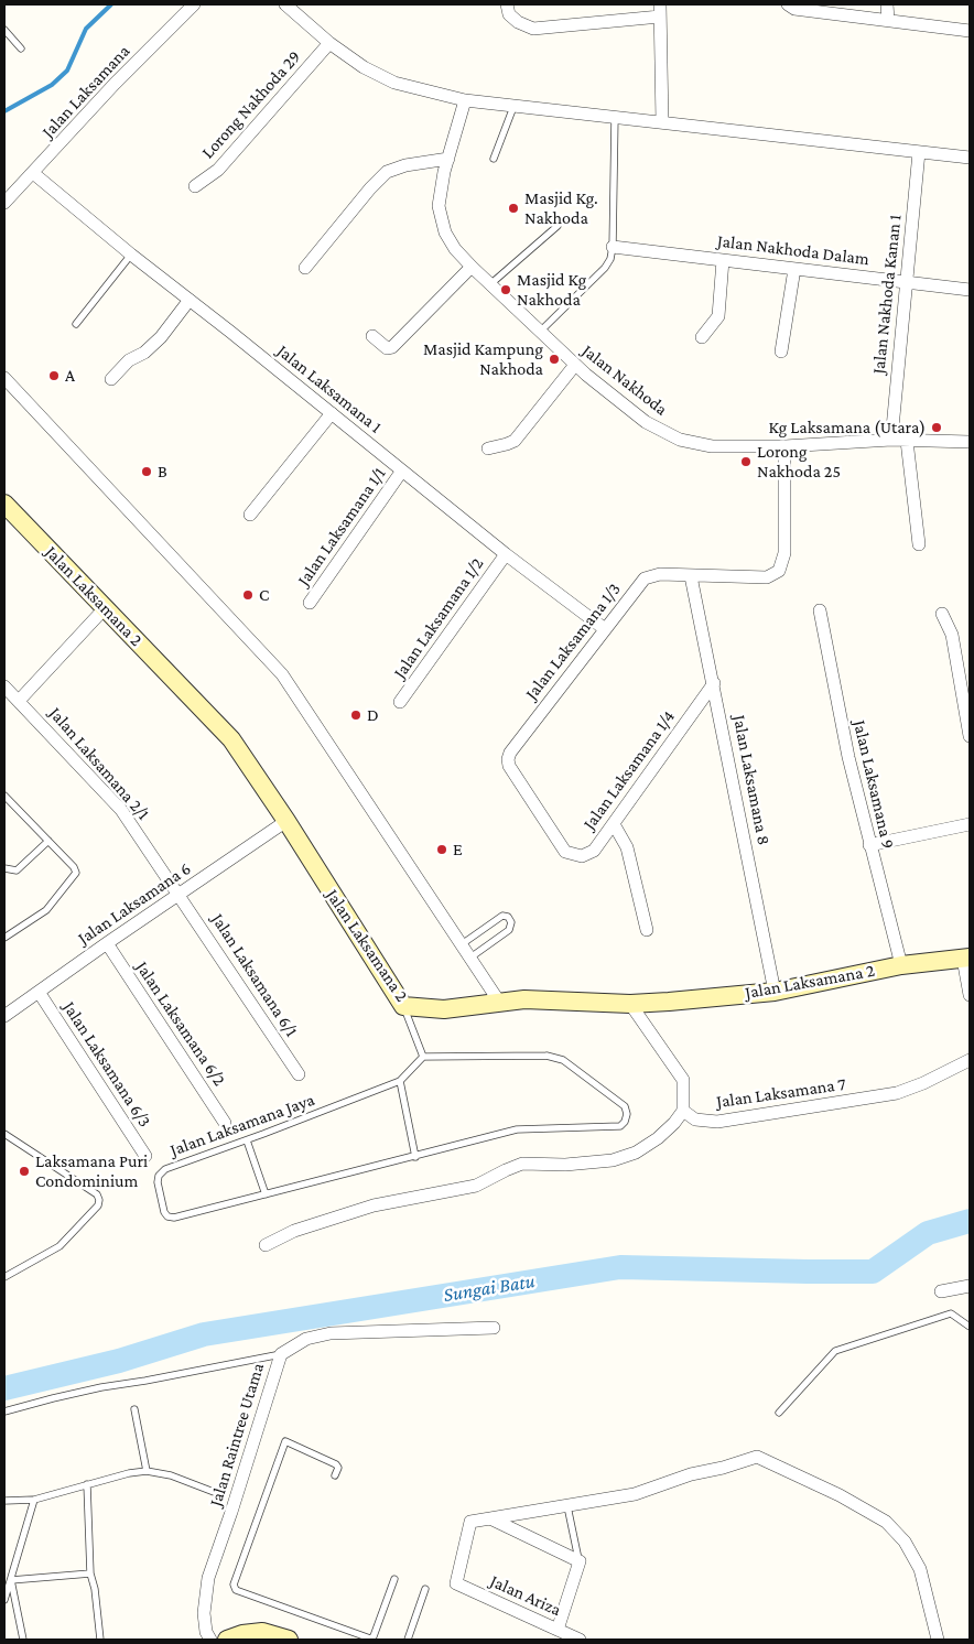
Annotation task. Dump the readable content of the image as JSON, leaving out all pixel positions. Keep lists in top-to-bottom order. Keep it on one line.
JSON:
{"streets":{"street":["Jalan Laksamana","Lorong Nakhoda 29","Jalan Nakhoda Dalam","Jalan Nakhoda Kanan 1","Jalan Nakhoda","Jalan Laksamana 1","Jalan Laksamana 1/1","Jalan Laksamana 2","Jalan Laksamana 1/2","Jalan Laksamana 1/3","Jalan Laksamana 2/1","Jalan Laksamana 1/4","Jalan Laksamana 8","Jalan Laksamana 9","Jalan Laksamana 6","Jalan Laksamana 6/1","Jalan Laksamana 6/2","Jalan Laksamana 6/3","Jalan Laksamana 7","Jalan Raintree Utama","Jalan Ariza"],"lane":["Jalan Laksamana Jaya"]},"crossings":[["Jalan Laksamana","Jalan Laksamana 1"],["Jalan Nakhoda Dalam","Jalan Nakhoda Kanan 1"],["Jalan Nakhoda Kanan 1","Jalan Nakhoda"],["Jalan Laksamana 1","Jalan Laksamana 1/1"],["Jalan Laksamana 1","Jalan Laksamana 1/2"],["Jalan Laksamana 1","Jalan Laksamana 1/3"],["Jalan Laksamana 2","Jalan Laksamana 8"],["Jalan Laksamana 2","Jalan Laksamana 9"],["Jalan Laksamana 2","Jalan Laksamana 6"],["Jalan Laksamana 1/3","Jalan Laksamana 1/4"],["Jalan Laksamana 1/3","Jalan Laksamana 8"],["Jalan Laksamana 2/1","Jalan Laksamana 6"],["Jalan Laksamana 2/1","Jalan Laksamana 6/1"],["Jalan Laksamana 1/4","Jalan Laksamana 8"],["Jalan Laksamana 6","Jalan Laksamana 6/1"],["Jalan Laksamana 6","Jalan Laksamana 6/2"],["Jalan Laksamana 6","Jalan Laksamana 6/3"]],"water":["Sungai Batu"],"places":["Masjid Kg. Nakhoda","Masjid Kg Nakhoda","Masjid Kampung Nakhoda","A","Kg Laksamana (Utara)","Lorong Nakhoda 25","B","C","D","E","Laksamana Puri Condominium"]}
